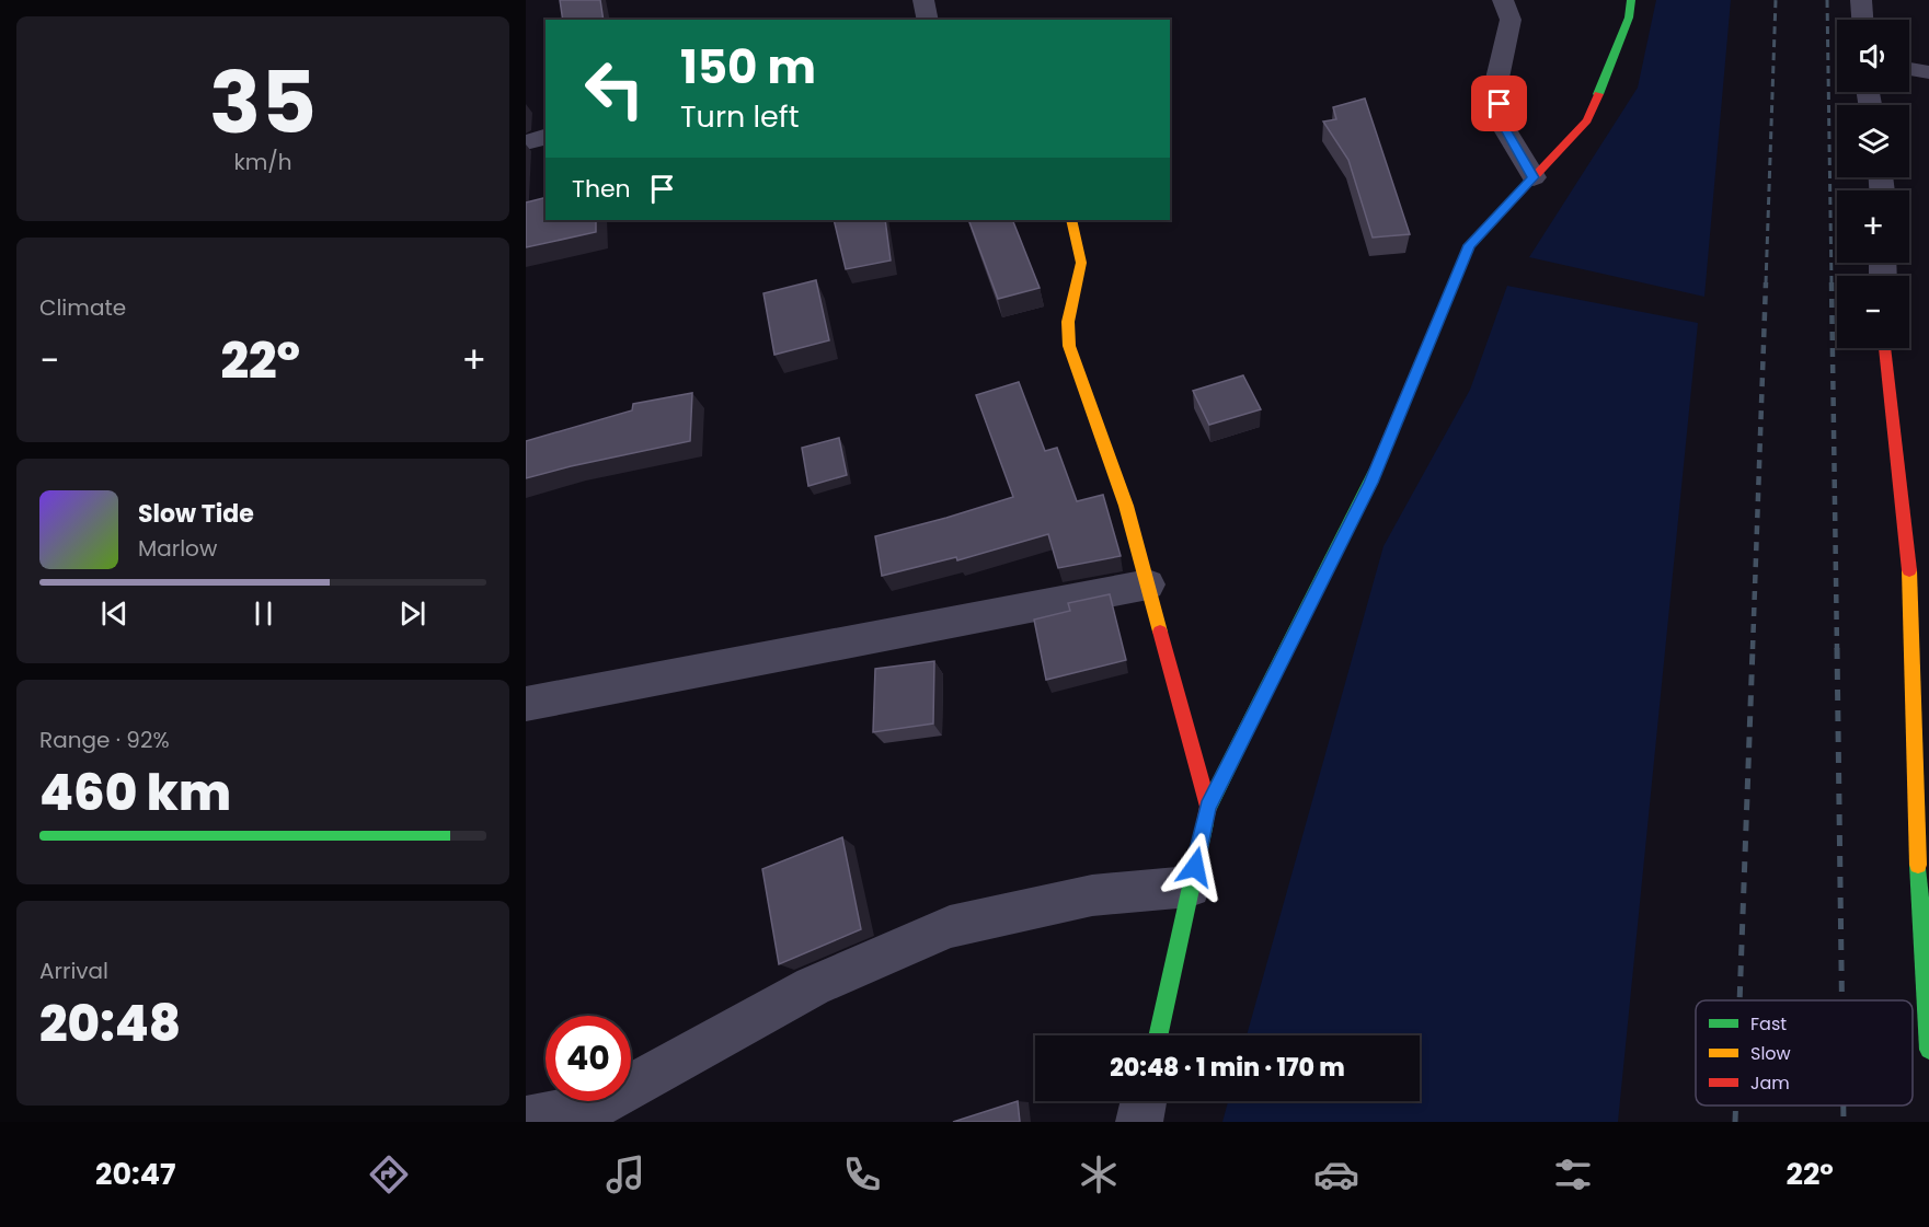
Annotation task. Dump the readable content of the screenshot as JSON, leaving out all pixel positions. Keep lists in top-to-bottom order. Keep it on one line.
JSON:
{"legend":["Fast","Slow","Jam"],"page":{"tile":[["35","km/h"],"Climate",["Range · 92%","460 km"],["Arrival","20:48"]],"map_buttons":["+","−"],"turn":["150 m","Turn left"],"then":"Then","heat":["−","22°","+"],"song":["Slow Tide","Marlow"],"limit":"40","trip":"20:48 · 1 min · 170 m","tabs":["20:47","22°"]}}
